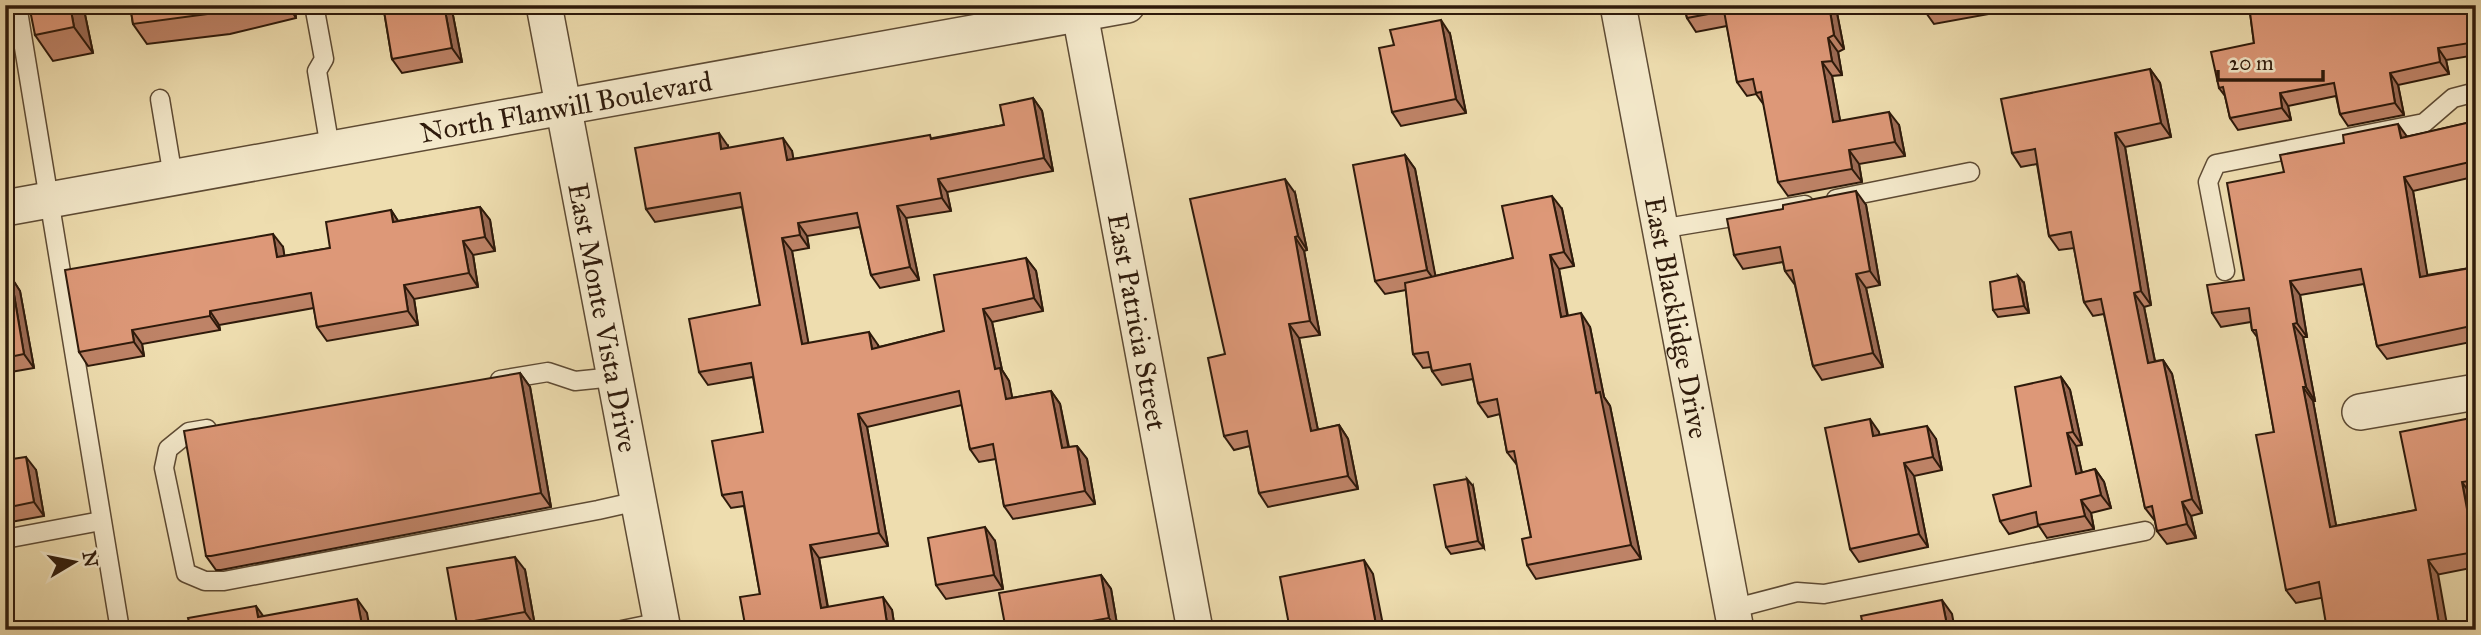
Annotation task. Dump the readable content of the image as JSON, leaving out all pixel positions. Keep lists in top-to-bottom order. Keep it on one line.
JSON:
{"streets":{"street":["North Flanwill Boulevard","East Monte Vista Drive","East Blacklidge Drive","East Patricia Street"]},"crossings":[["North Flanwill Boulevard","East Monte Vista Drive"],["North Flanwill Boulevard","East Patricia Street"]],"scale_bar":"20 m","north":"right"}
